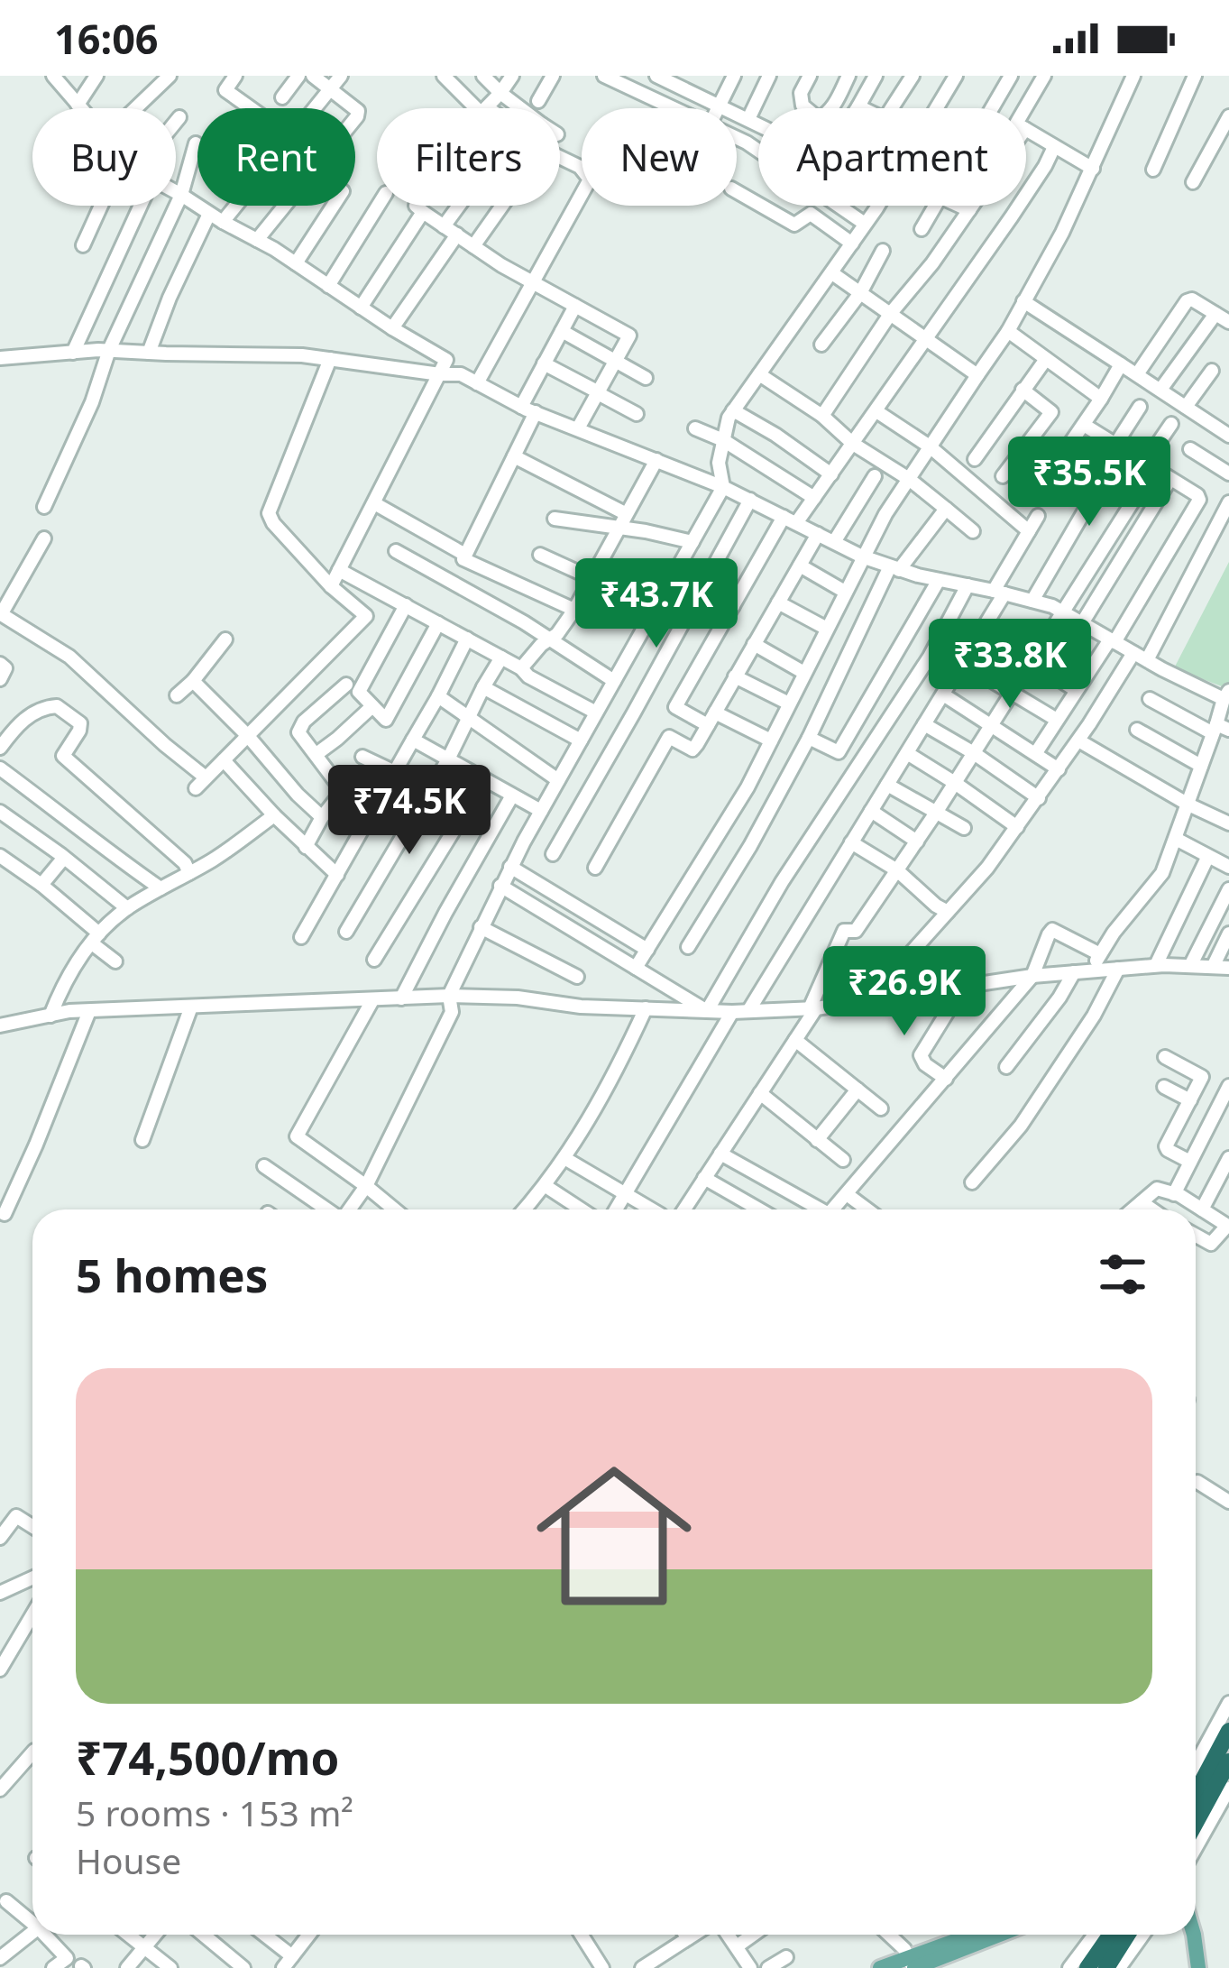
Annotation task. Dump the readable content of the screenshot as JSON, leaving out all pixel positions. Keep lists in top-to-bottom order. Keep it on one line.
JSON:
{"page":{"status":"16:06","chip":["Buy","Rent","Filters","New","Apartment"],"price":["₹35.5K","₹43.7K","₹33.8K","₹74.5K","₹26.9K"],"heading":"5 homes","list":[{"name":"₹74,500/mo","note":"5 rooms · 153 m² · House"}]}}
